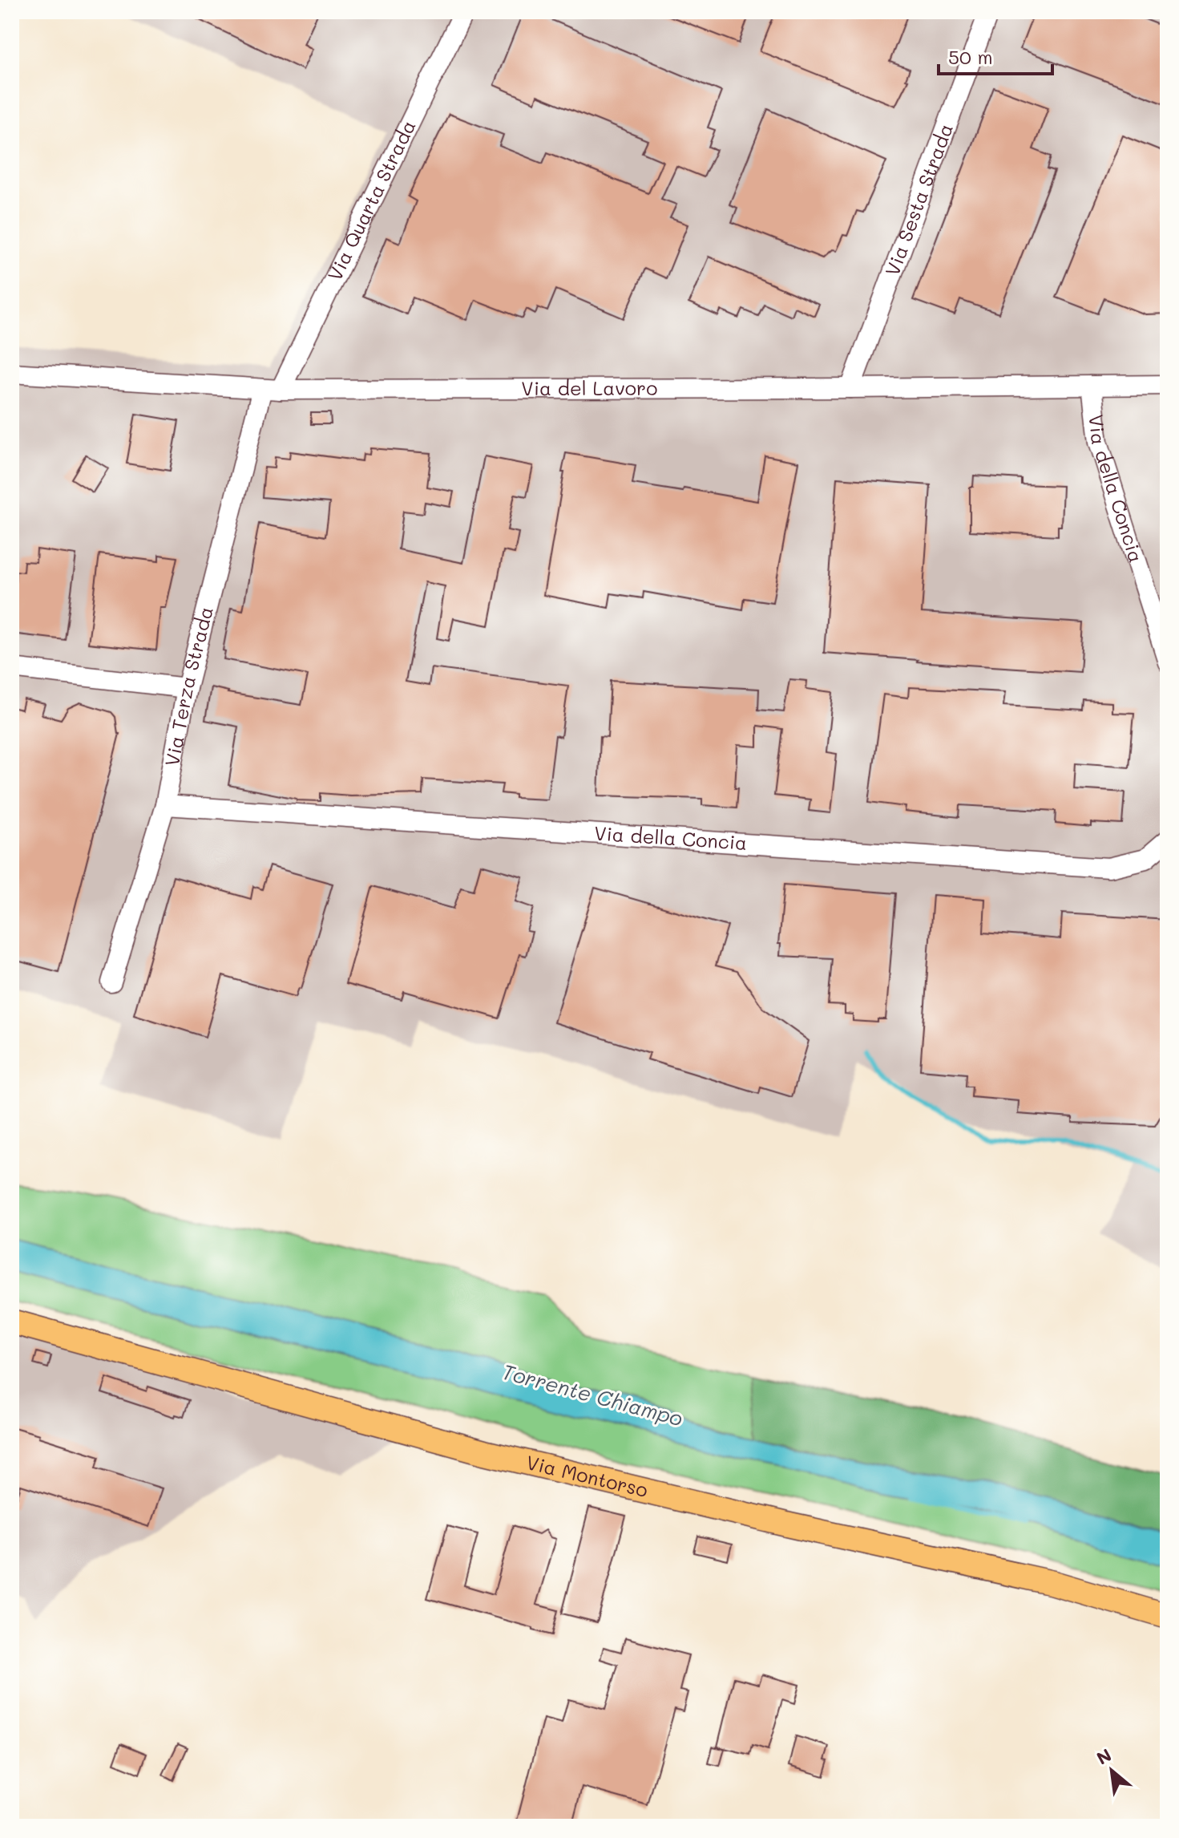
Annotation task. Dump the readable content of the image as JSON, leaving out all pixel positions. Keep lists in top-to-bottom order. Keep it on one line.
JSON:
{"streets":{"main road":["Via Montorso"],"street":["Via Sesta Strada","Via Quarta Strada","Via del Lavoro","Via della Concia","Via Terza Strada"]},"crossings":[["Via Sesta Strada","Via del Lavoro"],["Via Quarta Strada","Via del Lavoro"],["Via Quarta Strada","Via Terza Strada"],["Via del Lavoro","Via della Concia"],["Via del Lavoro","Via Terza Strada"],["Via della Concia","Via Terza Strada"]],"water":["Torrente Chiampo"],"scale_bar":"50 m","north":"top left"}
